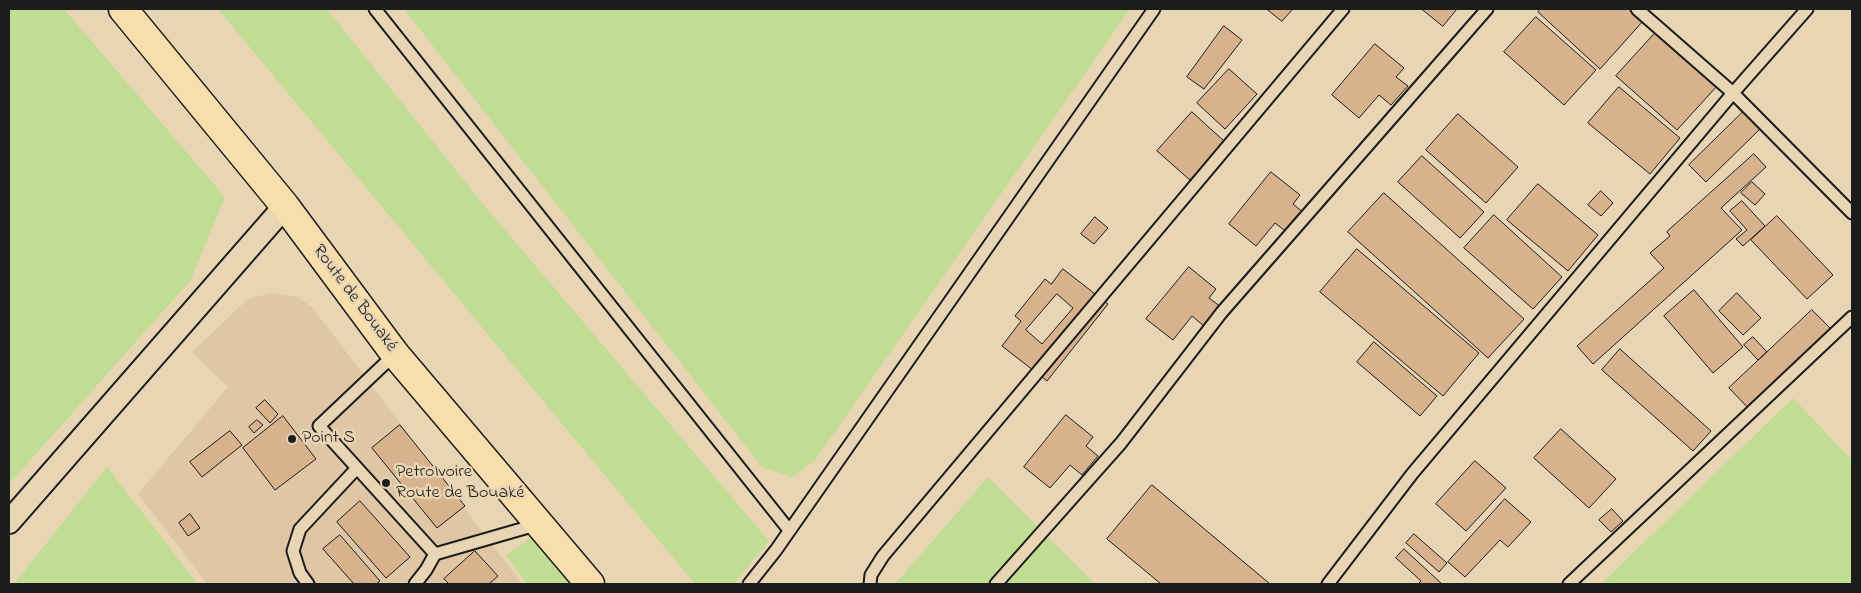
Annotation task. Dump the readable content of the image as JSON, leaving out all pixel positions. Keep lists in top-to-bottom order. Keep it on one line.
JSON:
{"streets":{"highway":["Route de Bouaké"]},"places":["Point S","PetroIvoire Route de Bouaké"]}
